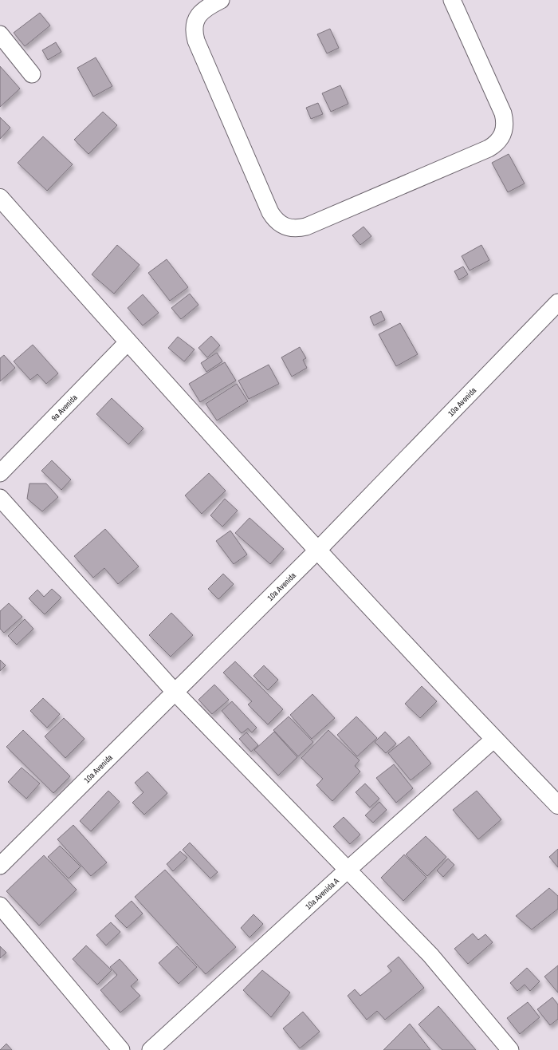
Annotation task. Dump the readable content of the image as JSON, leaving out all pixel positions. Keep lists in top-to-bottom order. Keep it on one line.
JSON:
{"streets":{"street":["10a Avenida","9a Avenida","10a Avenida A"]}}
